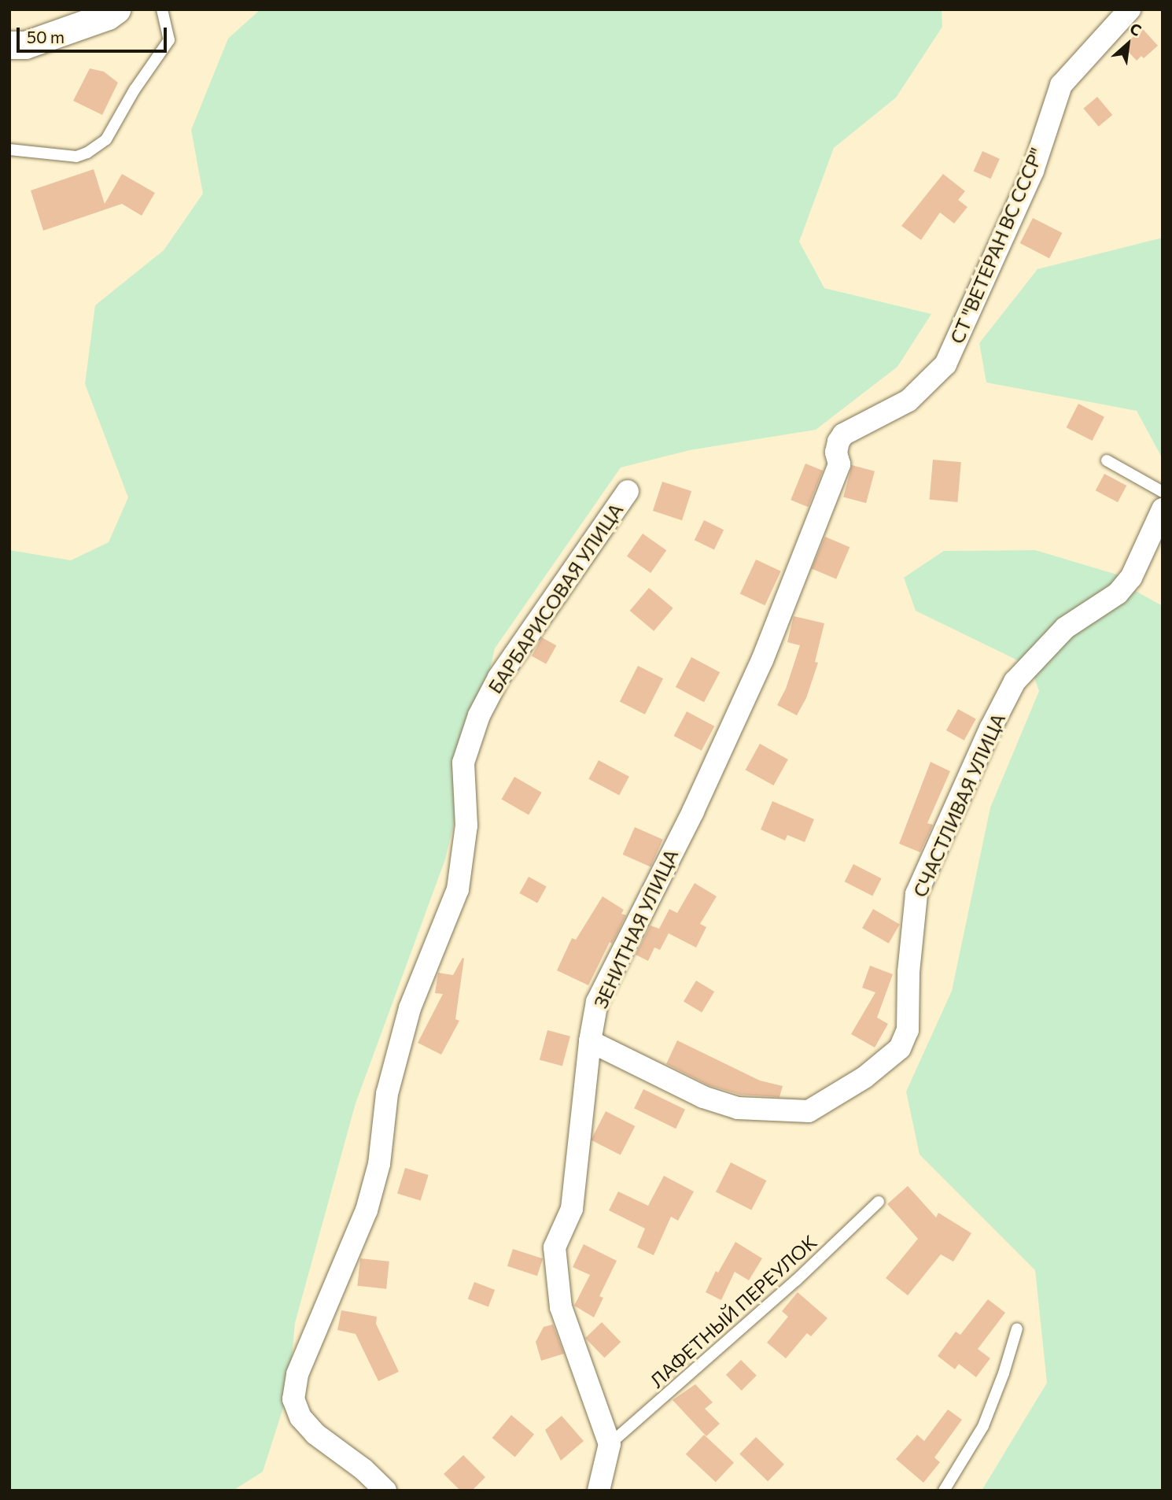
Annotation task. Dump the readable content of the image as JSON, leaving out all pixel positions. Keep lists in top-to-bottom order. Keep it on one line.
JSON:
{"streets":{"street":["СТ \"ВЕТЕРАН ВС СССР\"","БАРБАРИСОВАЯ УЛИЦА","СЧАСТЛИВАЯ УЛИЦА","ЗЕНИТНАЯ УЛИЦА"],"lane":["ЛАФЕТНЫЙ ПЕРЕУЛОК"]},"crossings":[["СТ \"ВЕТЕРАН ВС СССР\"","ЗЕНИТНАЯ УЛИЦА"],["СЧАСТЛИВАЯ УЛИЦА","ЗЕНИТНАЯ УЛИЦА"],["ЗЕНИТНАЯ УЛИЦА","ЛАФЕТНЫЙ ПЕРЕУЛОК"]],"scale_bar":"50 m","north":"top right"}
